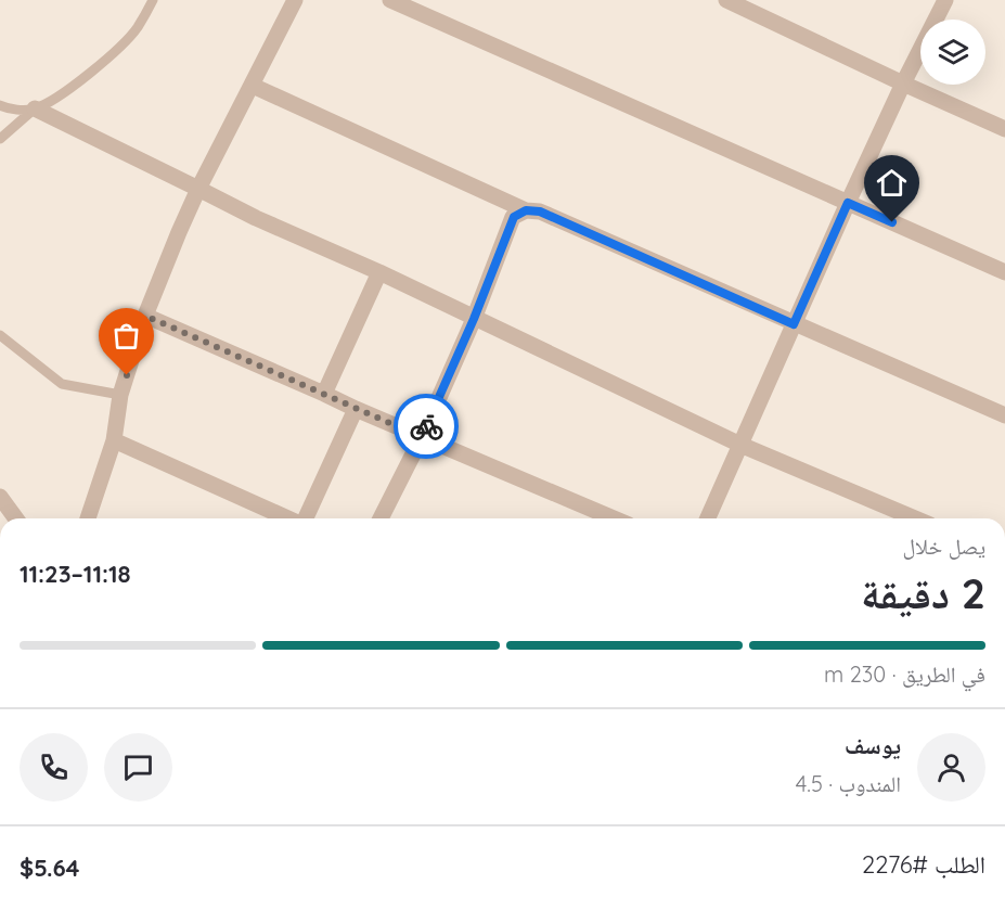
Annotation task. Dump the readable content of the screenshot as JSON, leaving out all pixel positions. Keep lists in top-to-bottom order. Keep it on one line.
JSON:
{"page":{"heading":["2 دقيقة","يصل خلال","11:18–11:23"],"panel":["يوسف","المندوب · 4.5","الطلب #2276","$5.64"],"bar":"في الطريق · 230 m"}}
